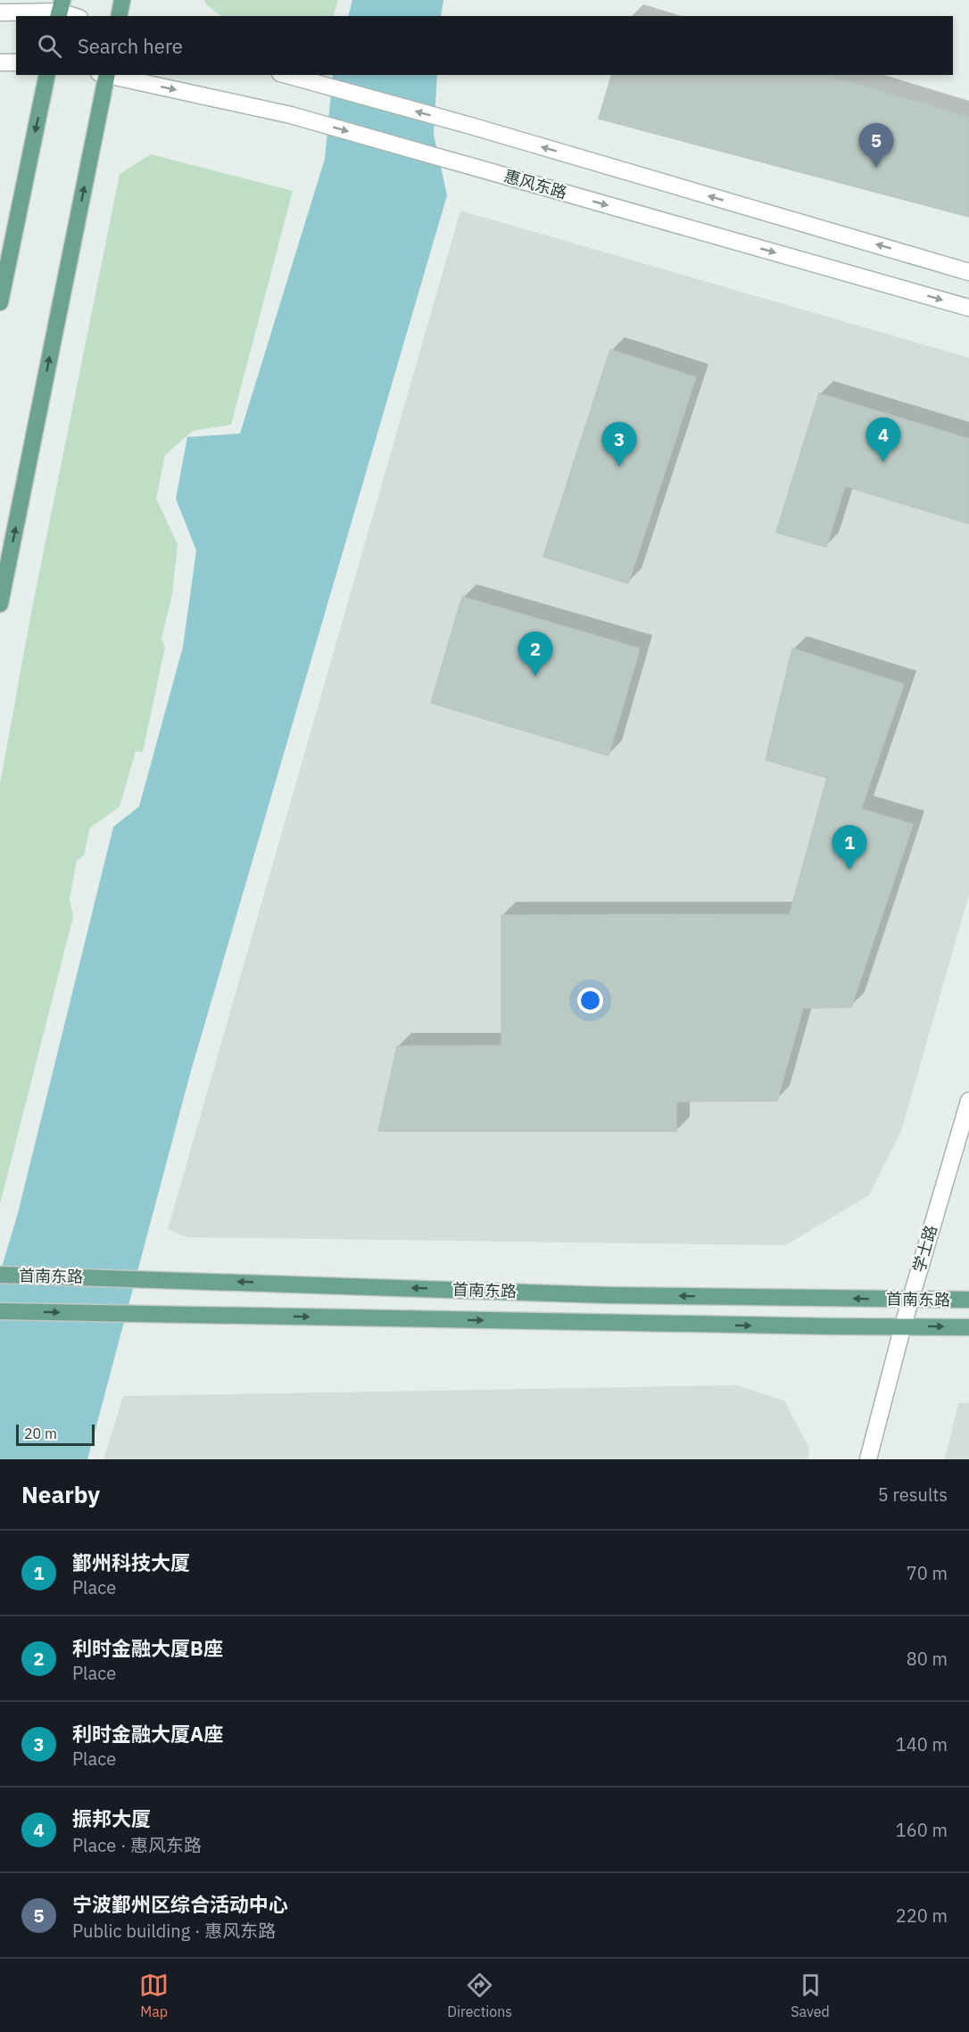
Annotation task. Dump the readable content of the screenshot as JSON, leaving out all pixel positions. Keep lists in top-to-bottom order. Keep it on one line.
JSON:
{"streets":{"main road":["首南东路"],"street":["惠风东路","学士路"]},"crossings":[["学士路","首南东路"]],"scale_bar":"20 m","page":{"search":"Search here","pins":["5","4","3","2","1"],"scale":"20 m","heading":["Nearby","5 results"],"list":[{"mark":"1","name":"鄞州科技大厦","note":"Place","value":"70 m"},{"mark":"2","name":"利时金融大厦B座","note":"Place","value":"80 m"},{"mark":"3","name":"利时金融大厦A座","note":"Place","value":"140 m"},{"mark":"4","name":"振邦大厦","note":"Place · 惠风东路","value":"160 m"},{"mark":"5","name":"宁波鄞州区综合活动中心","note":"Public building · 惠风东路","value":"220 m"}],"nav":["Map","Directions","Saved"]}}
